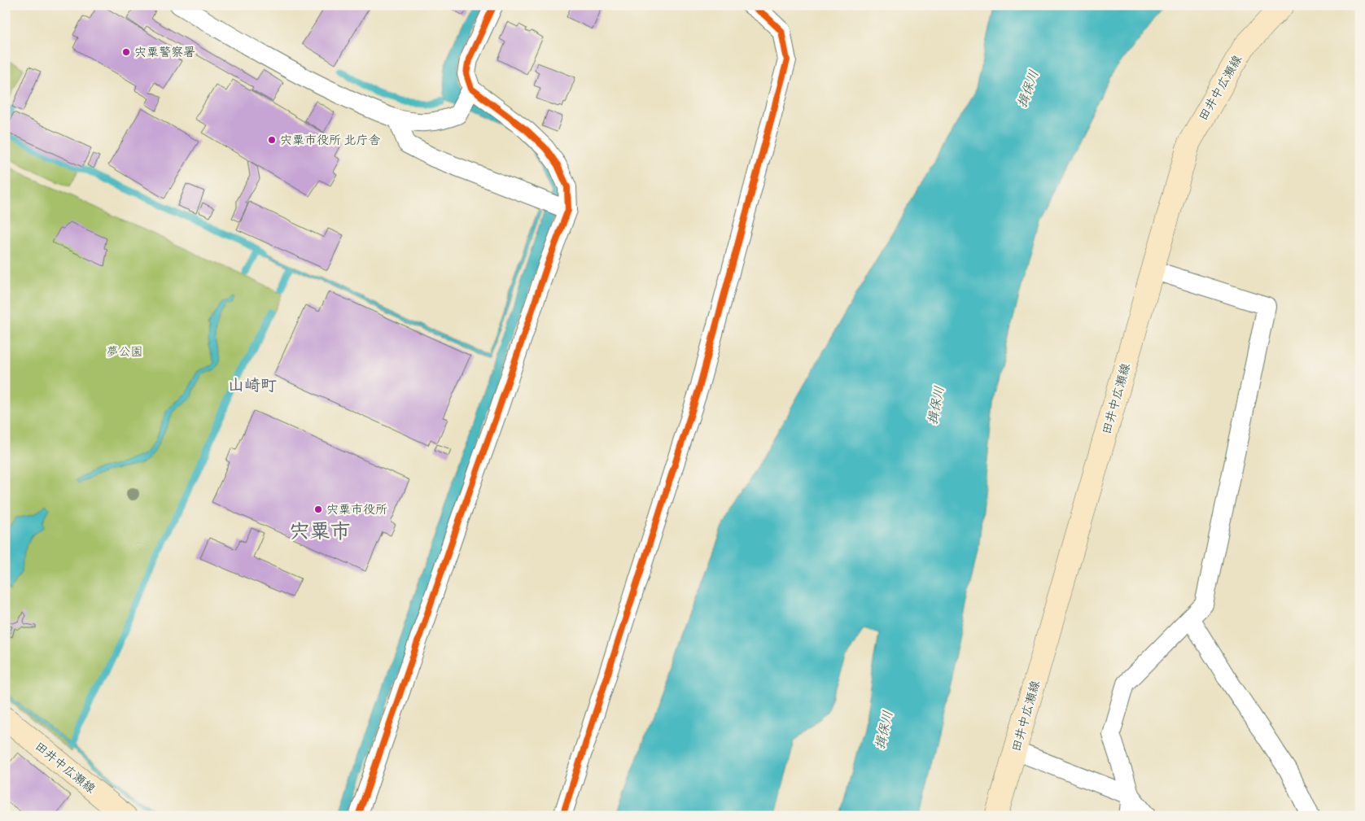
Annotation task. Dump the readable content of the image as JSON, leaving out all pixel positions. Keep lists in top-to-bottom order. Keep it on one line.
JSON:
{"streets":{"main road":["田井中広瀬線"]},"districts":["山崎町","宍粟市"],"water":["揖保川"],"parks":["夢公園"],"places":["宍粟警察署","宍粟市役所 北庁舎","宍粟市役所"]}
